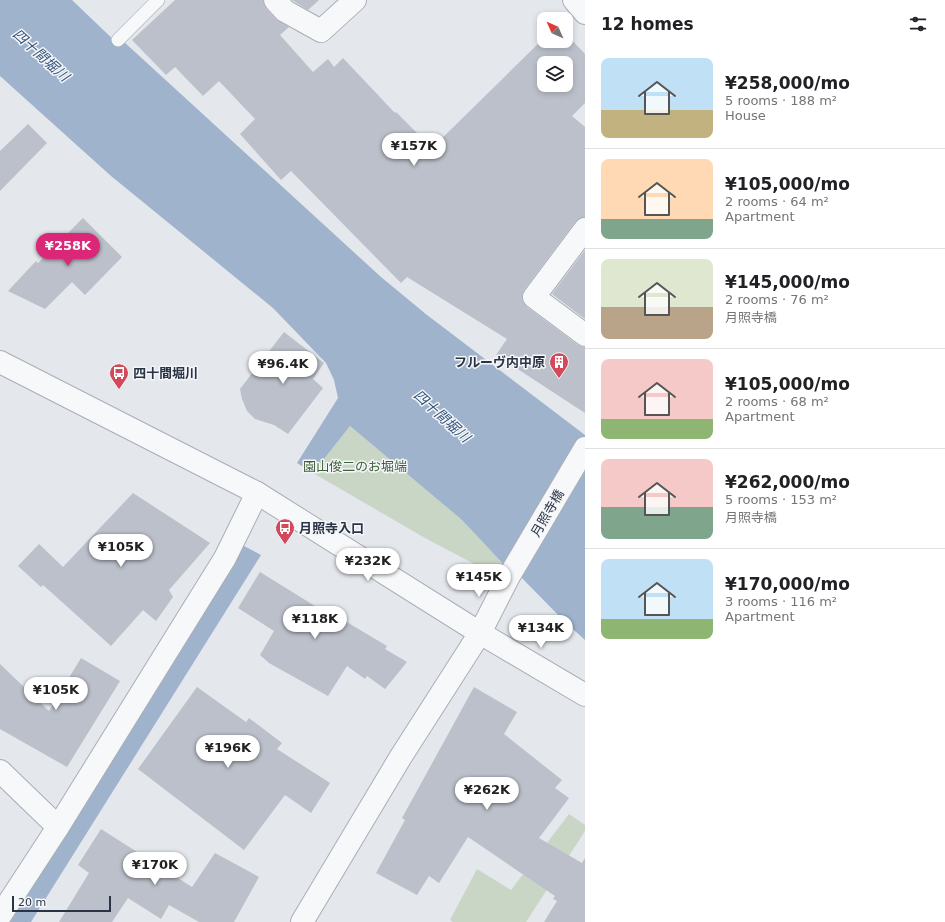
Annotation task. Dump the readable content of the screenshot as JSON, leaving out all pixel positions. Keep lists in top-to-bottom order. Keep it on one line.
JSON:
{"streets":{"street":["月照寺橋"]},"water":["四十間堀川"],"parks":["園山俊二のお堀端"],"places":{"building":["フルーヴ内中原"],"bus stop":["四十間堀川","月照寺入口"]},"scale_bar":"20 m","north":"top left","page":{"heading":"12 homes","list":[{"name":"¥258,000/mo","note":"5 rooms · 188 m² · House"},{"name":"¥105,000/mo","note":"2 rooms · 64 m² · Apartment"},{"name":"¥145,000/mo","note":"2 rooms · 76 m² · 月照寺橋"},{"name":"¥105,000/mo","note":"2 rooms · 68 m² · Apartment"},{"name":"¥262,000/mo","note":"5 rooms · 153 m² · 月照寺橋"},{"name":"¥170,000/mo","note":"3 rooms · 116 m² · Apartment"}],"price":["¥157K","¥258K","¥96.4K","¥105K","¥232K","¥145K","¥118K","¥134K","¥105K","¥196K","¥262K","¥170K"],"scale":"20 m"}}
